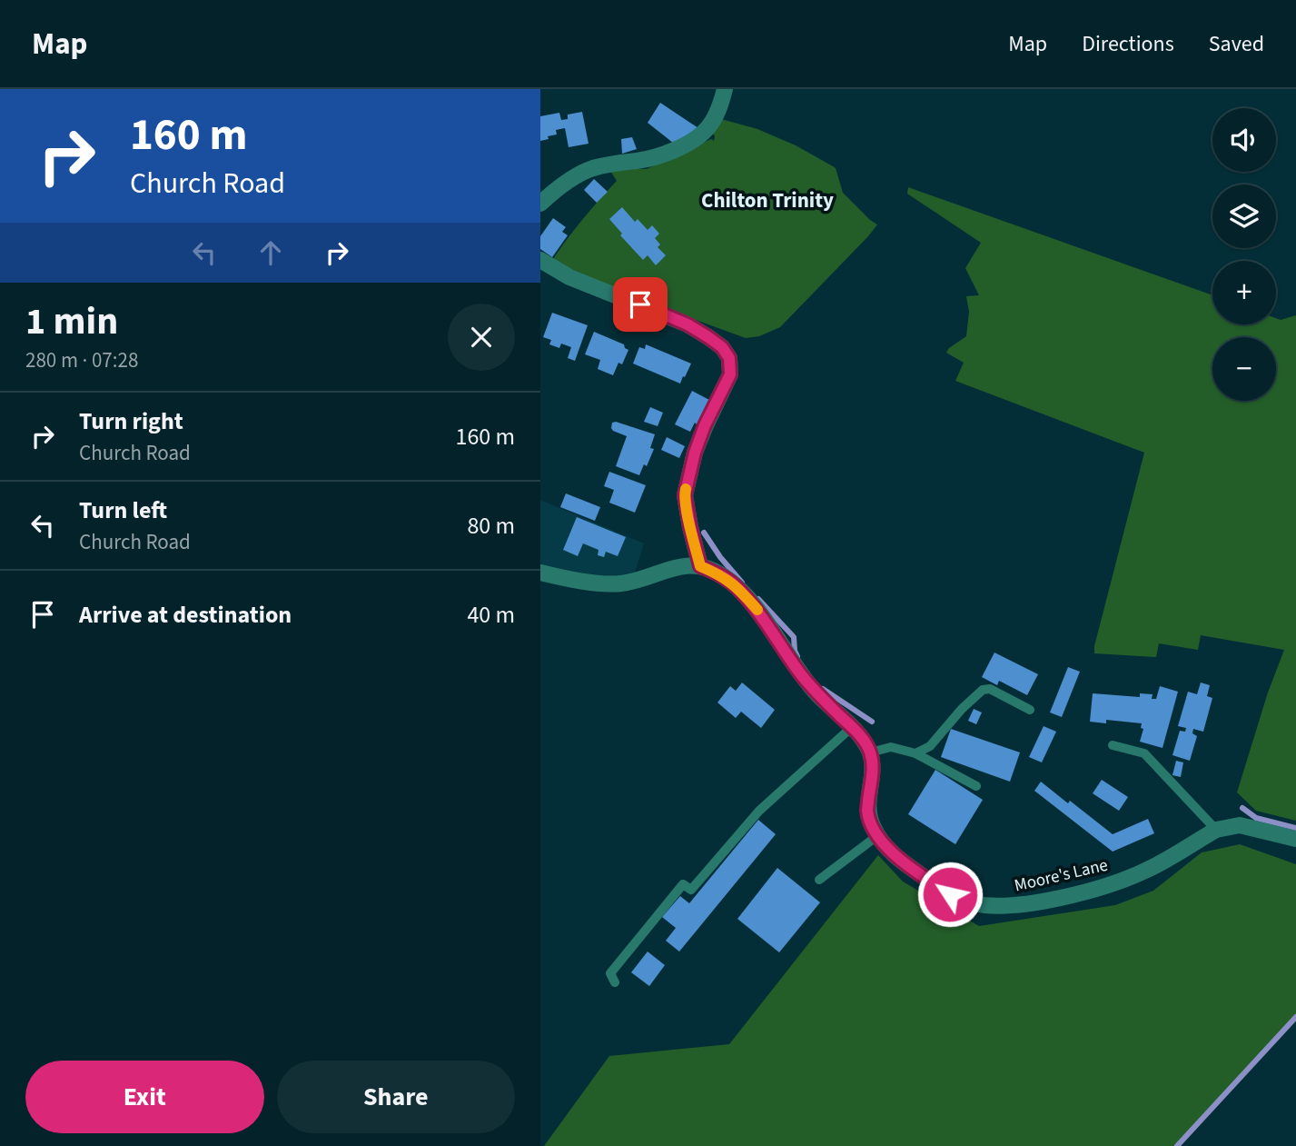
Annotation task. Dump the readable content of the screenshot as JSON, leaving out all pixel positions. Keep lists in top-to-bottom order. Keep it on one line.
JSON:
{"streets":{"street":["Moore's Lane"]},"districts":["Chilton Trinity"],"page":{"header":"Map","nav":["Map","Directions","Saved"],"turn":["160 m","Church Road"],"map_buttons":["+","−"],"heading":["1 min","280 m · 07:28"],"list":[{"name":"Turn right","note":"Church Road","value":"160 m"},{"name":"Turn left","note":"Church Road","value":"80 m"},{"name":"Arrive at destination","value":"40 m"}],"buttons":["Exit","Share"]}}
